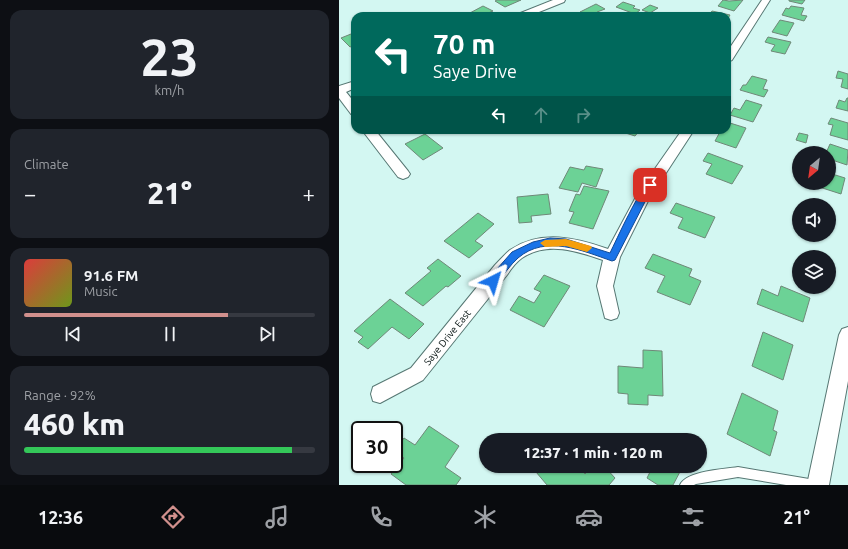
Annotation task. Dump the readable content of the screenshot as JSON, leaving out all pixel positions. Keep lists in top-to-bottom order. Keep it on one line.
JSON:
{"streets":{"street":["Saye Drive East"]},"north":"bottom left","page":{"tile":[["23","km/h"],"Climate",["Range · 92%","460 km"]],"turn":["70 m","Saye Drive"],"heat":["−","21°","+"],"song":["91.6 FM","Music"],"limit":"30","trip":"12:37 · 1 min · 120 m","tabs":["12:36","21°"]}}
